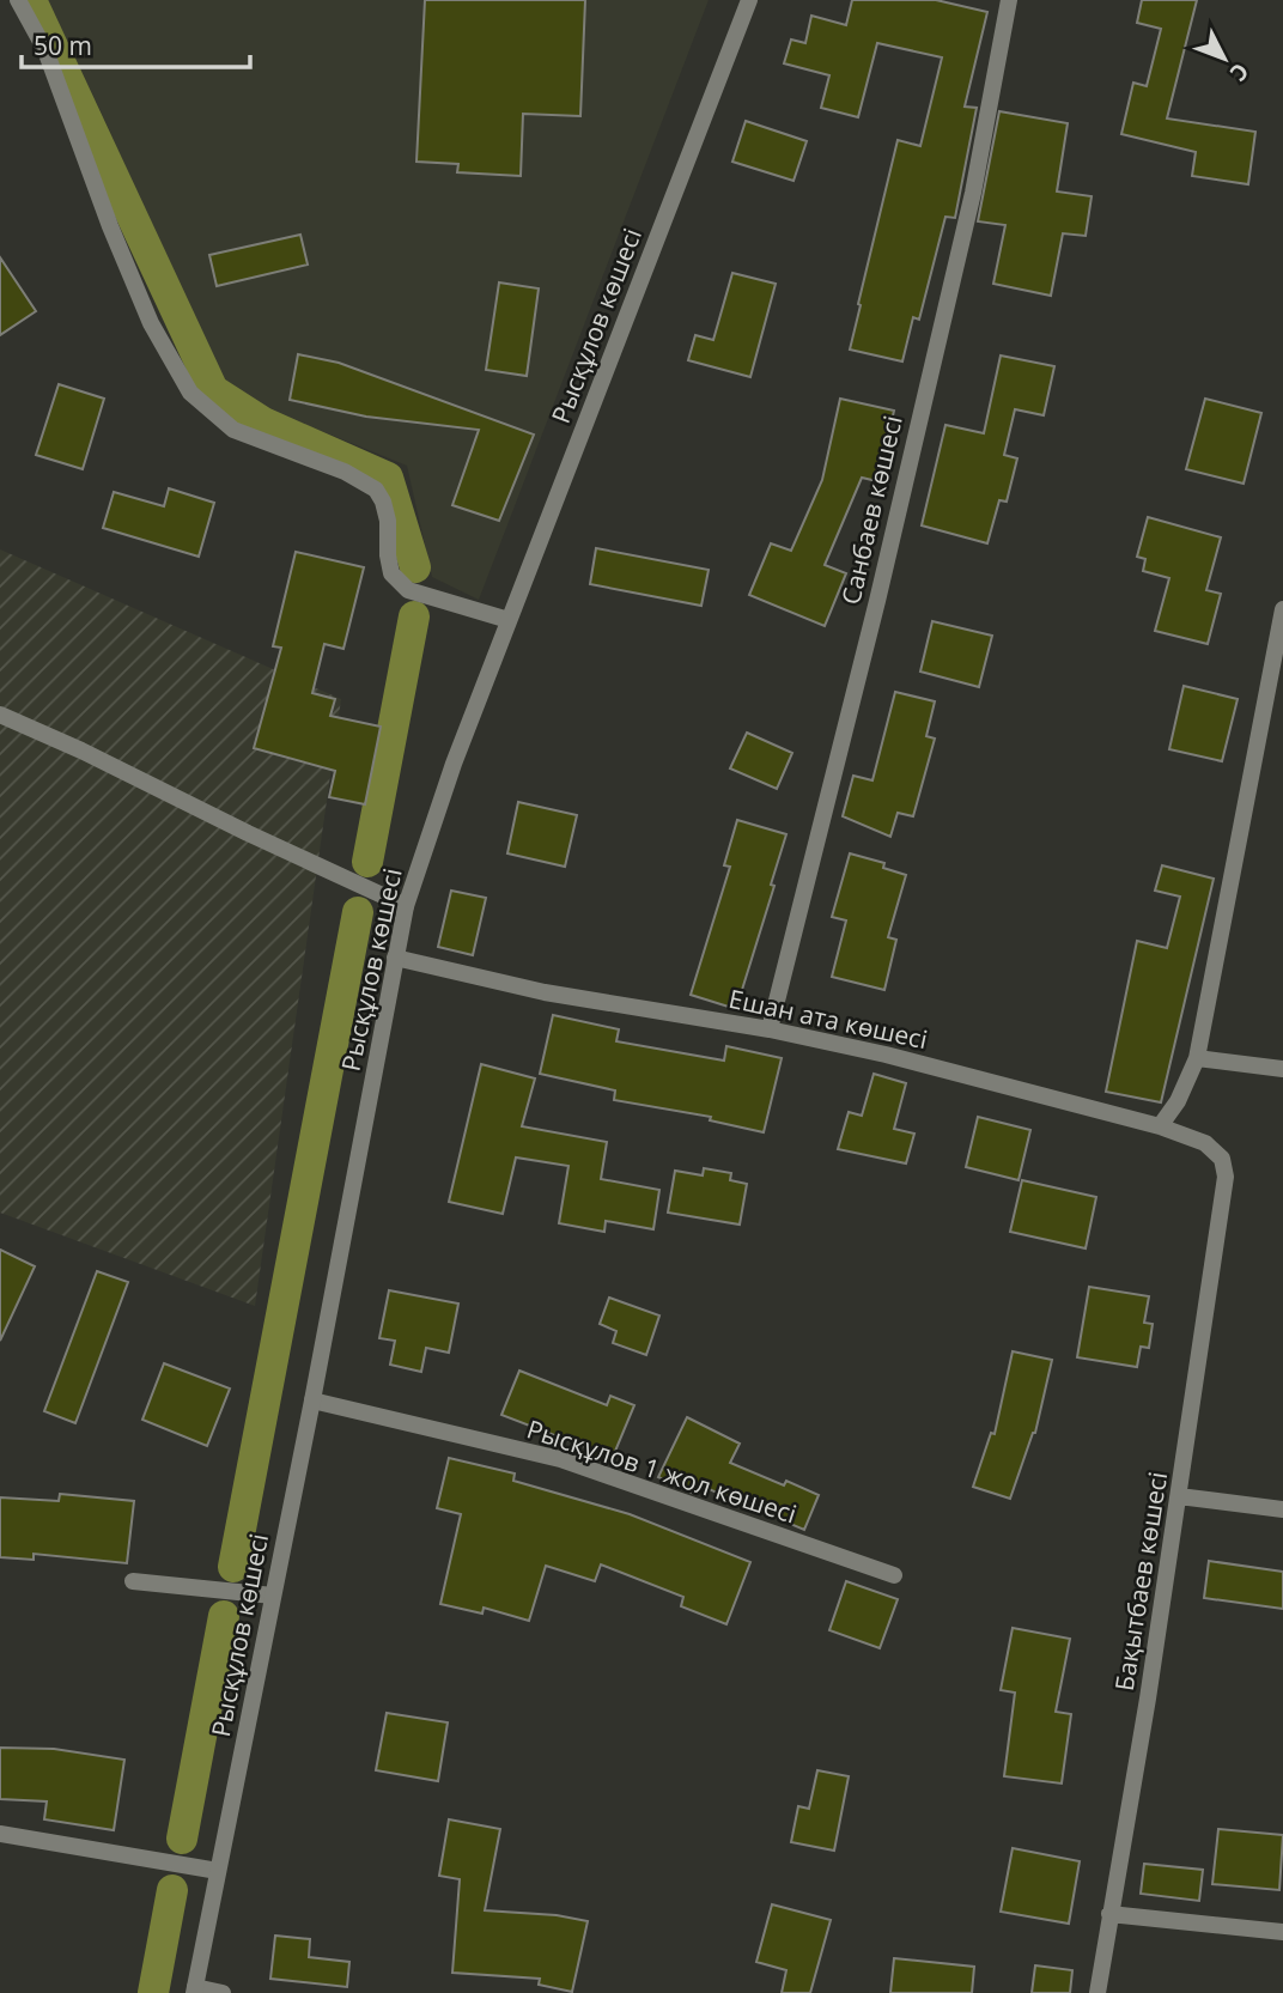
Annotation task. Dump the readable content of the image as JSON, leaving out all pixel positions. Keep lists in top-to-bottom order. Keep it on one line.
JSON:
{"streets":{"street":["Рысқұлов көшесі","Санбаев көшесі","Ешан ата көшесі","Рысқұлов 1 жол көшесі","Бақытбаев көшесі"]},"crossings":[["Рысқұлов көшесі","Ешан ата көшесі"],["Рысқұлов көшесі","Рысқұлов 1 жол көшесі"],["Санбаев көшесі","Ешан ата көшесі"],["Ешан ата көшесі","Бақытбаев көшесі"]],"scale_bar":"50 m","north":"bottom right"}
